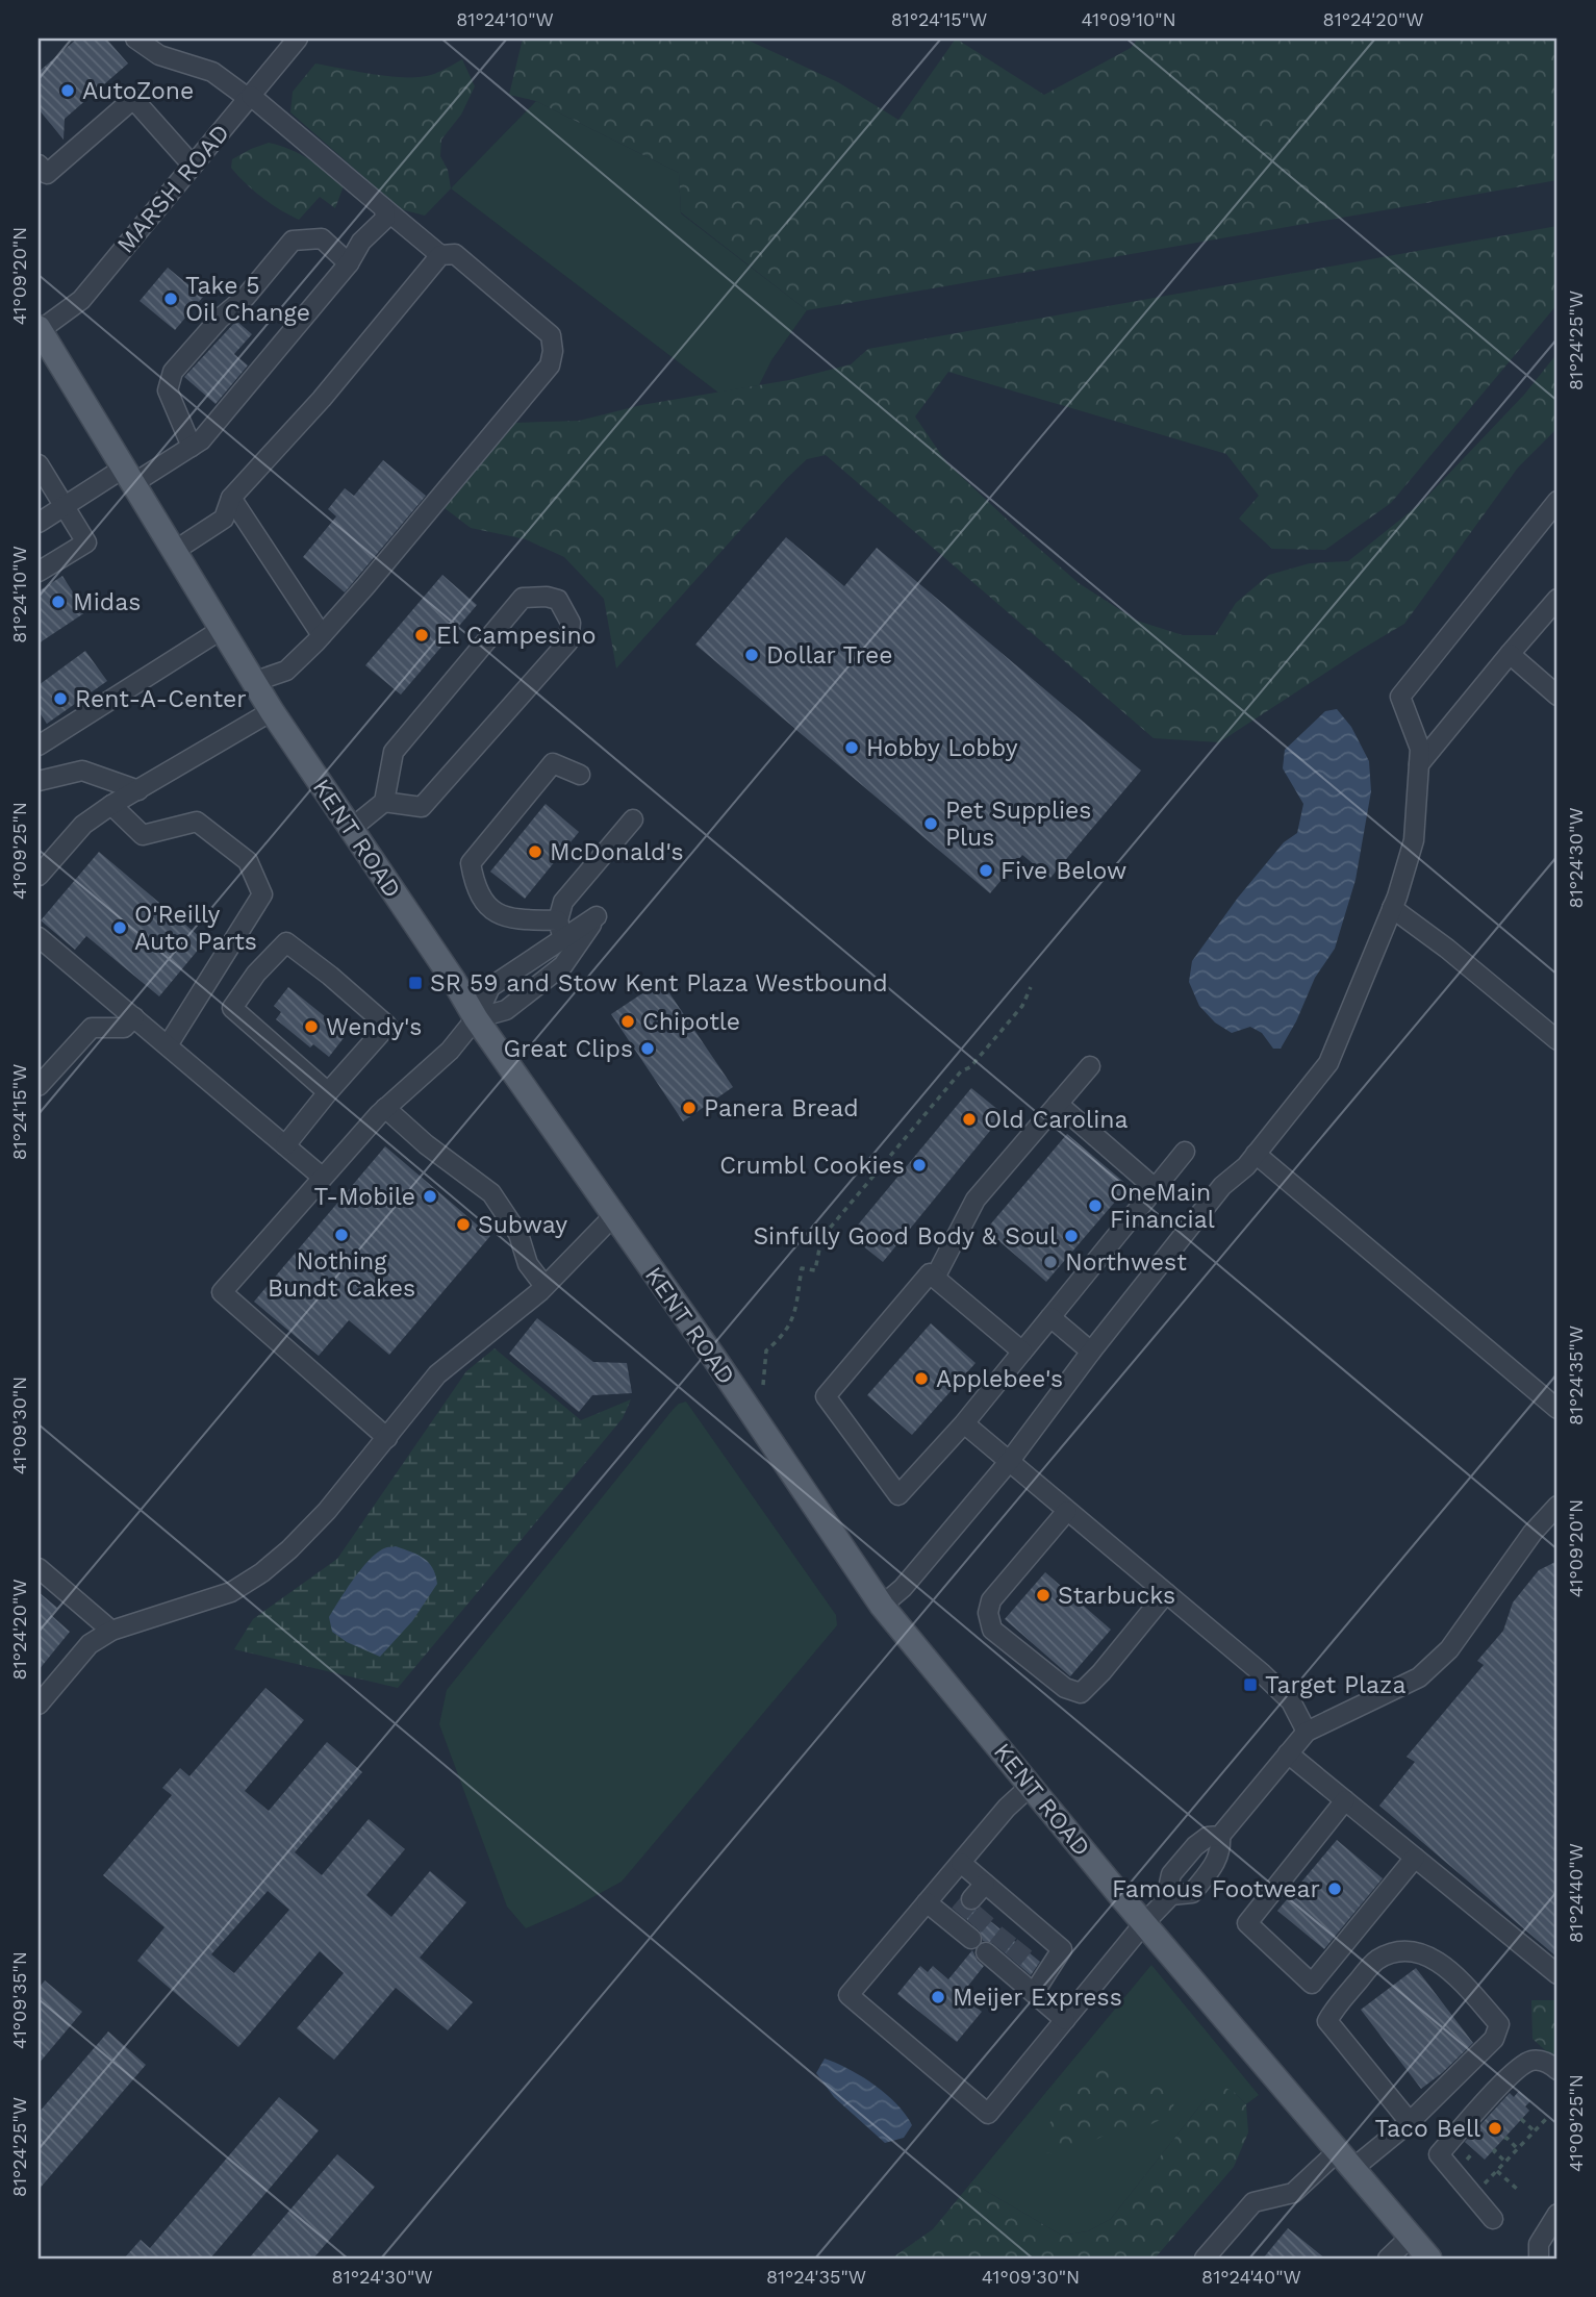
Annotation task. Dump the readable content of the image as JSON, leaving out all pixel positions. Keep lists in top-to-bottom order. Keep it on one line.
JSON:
{"streets":{"main road":["KENT ROAD"],"street":["MARSH ROAD"]},"crossings":[["MARSH ROAD","KENT ROAD"]],"places":{"other":["AutoZone","Take 5 Oil Change","Midas","El Campesino","Dollar Tree","Rent-A-Center","Hobby Lobby","Pet Supplies Plus","McDonald's","Five Below","O'Reilly Auto Parts","Chipotle","Wendy's","Great Clips","Panera Bread","Old Carolina","Crumbl Cookies","T-Mobile","OneMain Financial","Subway","Nothing Bundt Cakes","Sinfully Good Body & Soul","Northwest","Applebee's","Starbucks","Famous Footwear","Meijer Express","Taco Bell"],"transit":["SR 59 and Stow Kent Plaza Westbound","Target Plaza"]},"coordinates":["81°24'10\"W","81°24'15\"W","41°09'10\"N","81°24'20\"W","41°09'20\"N","81°24'25\"W","41°09'25\"N","81°24'30\"W","81°24'35\"W","41°09'30\"N","81°24'40\"W","41°09'35\"N"]}
